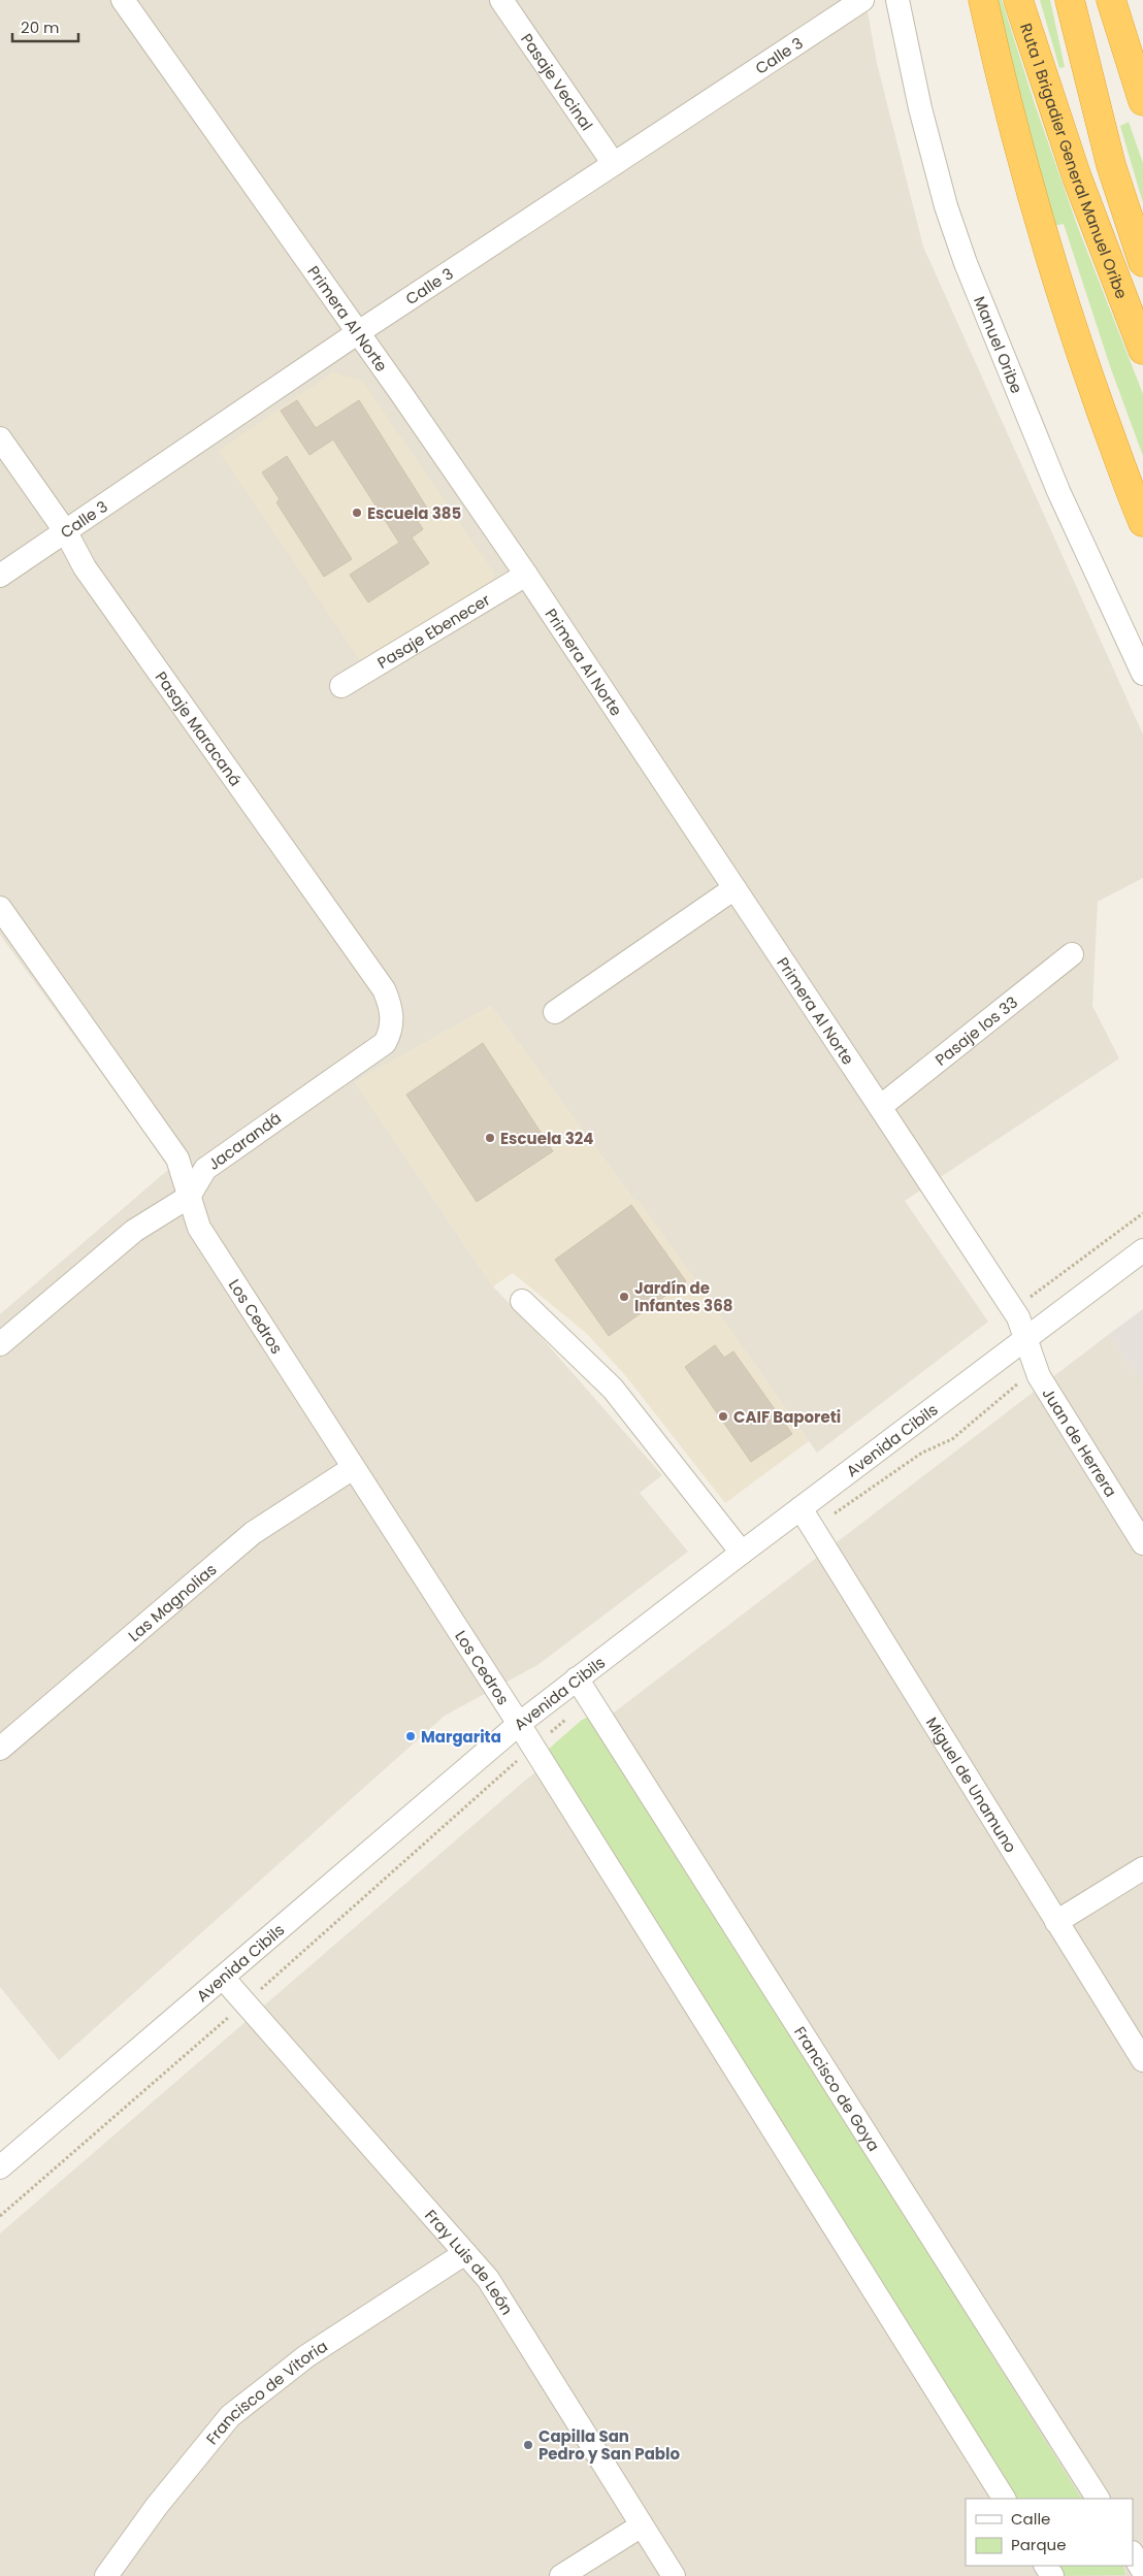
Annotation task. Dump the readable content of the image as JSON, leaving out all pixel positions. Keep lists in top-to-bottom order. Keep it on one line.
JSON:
{"streets":{"highway":["Ruta 1 Brigadier General Manuel Oribe"],"street":["Calle 3","Pasaje Vecinal","Primera Al Norte","Manuel Oribe","Pasaje Ebenecer","Pasaje Maracaná","Pasaje los 33","Jacarandá","Los Cedros","Avenida Cibils","Juan de Herrera","Las Magnolias","Miguel de Unamuno","Francisco de Goya","Fray Luis de León","Francisco de Vitoria"]},"crossings":[["Calle 3","Pasaje Vecinal"],["Calle 3","Primera Al Norte"],["Calle 3","Pasaje Maracaná"],["Primera Al Norte","Pasaje Ebenecer"],["Primera Al Norte","Pasaje los 33"],["Primera Al Norte","Avenida Cibils"],["Primera Al Norte","Juan de Herrera"],["Pasaje Maracaná","Jacarandá"],["Jacarandá","Los Cedros"],["Los Cedros","Avenida Cibils"],["Los Cedros","Las Magnolias"],["Avenida Cibils","Juan de Herrera"],["Avenida Cibils","Miguel de Unamuno"],["Avenida Cibils","Francisco de Goya"],["Avenida Cibils","Fray Luis de León"],["Fray Luis de León","Francisco de Vitoria"]],"places":["Escuela 385","Escuela 324","Jardín de Infantes 368","CAIF Baporeti","Margarita","Capilla San Pedro y San Pablo"],"legend":["Calle","Parque"],"scale_bar":"20 m"}
